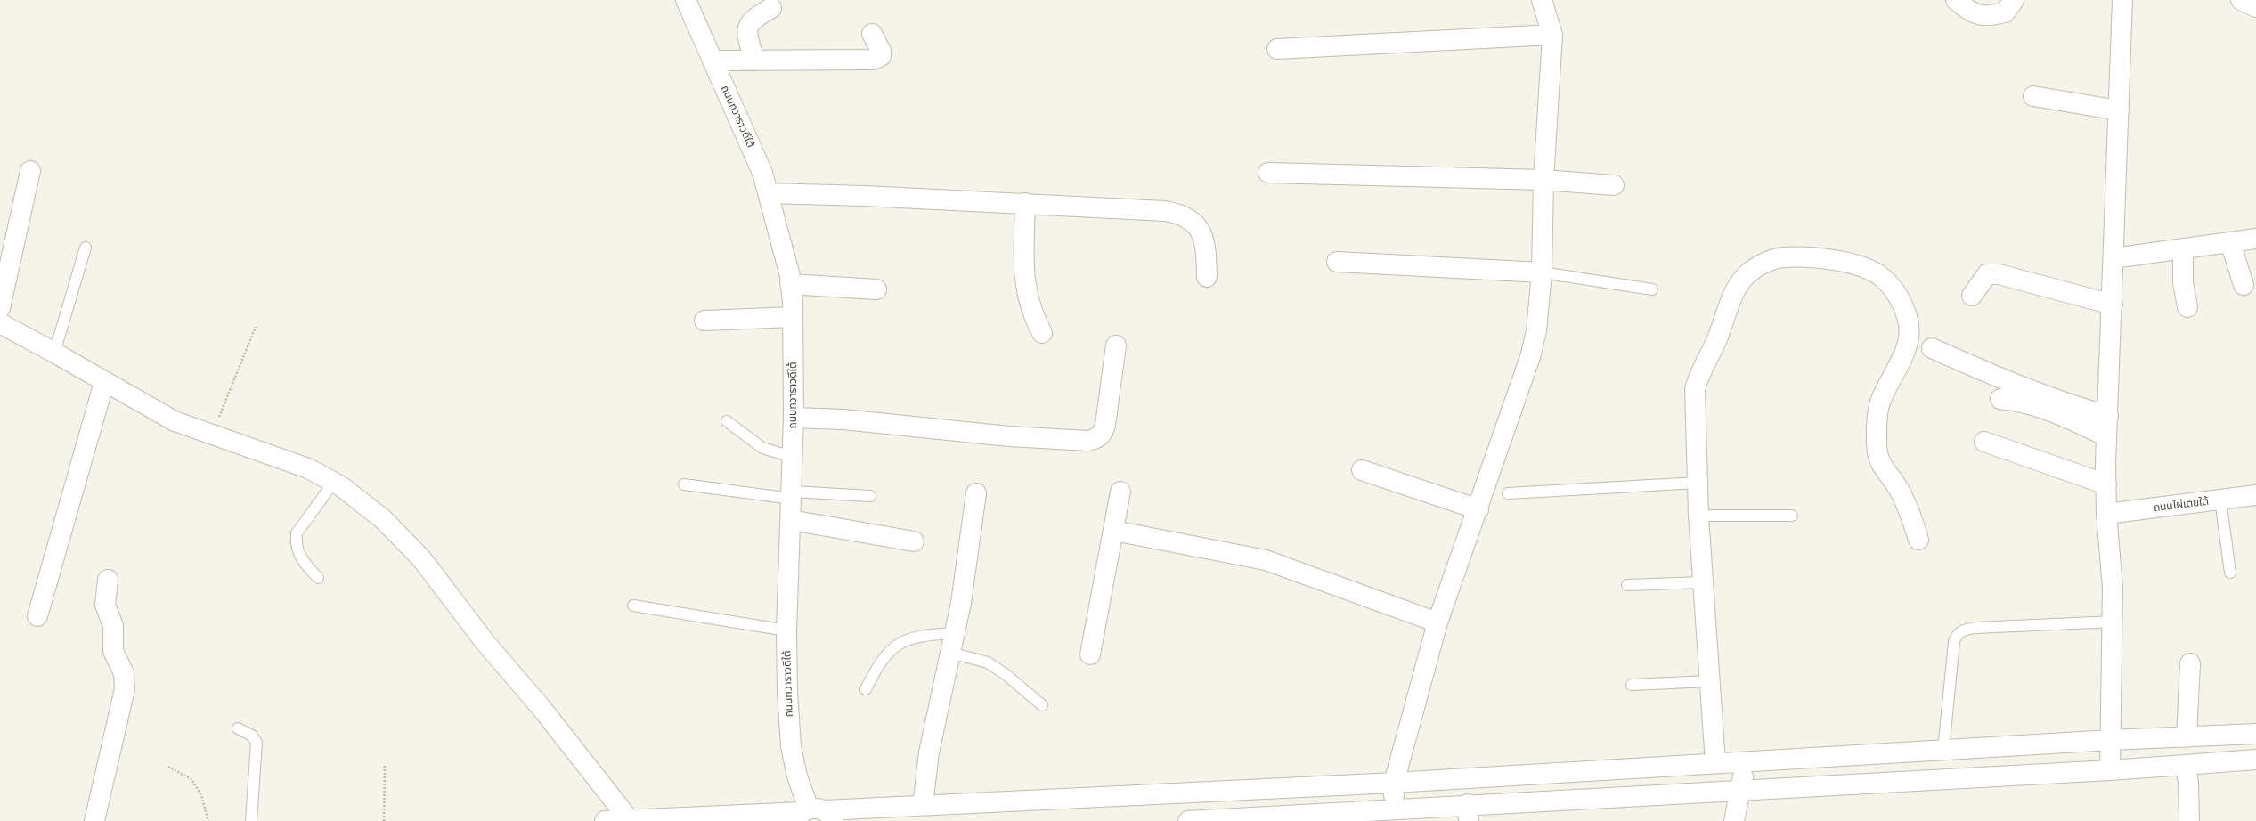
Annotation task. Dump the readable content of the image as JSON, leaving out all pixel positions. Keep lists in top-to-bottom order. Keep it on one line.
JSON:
{"streets":{"street":["ถนนทวาราวดีใต้","ถนนไผ่เตยใต้"]}}
